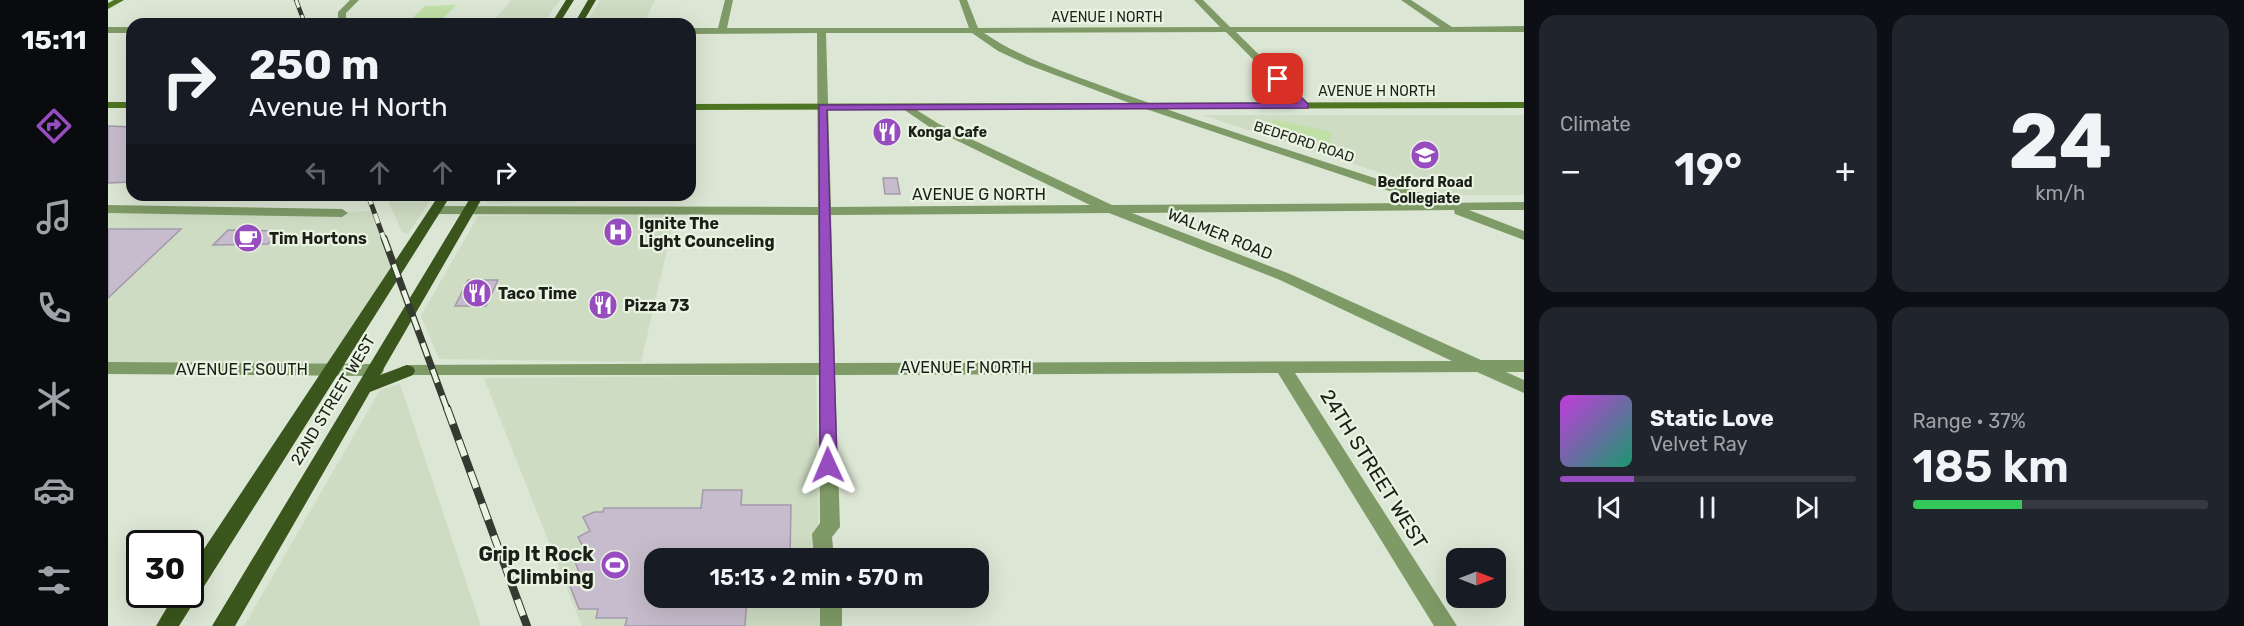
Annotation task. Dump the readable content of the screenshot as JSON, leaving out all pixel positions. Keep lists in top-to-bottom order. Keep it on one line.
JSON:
{"streets":{"main road":["22ND STREET WEST"],"street":["AVENUE I NORTH","AVENUE H NORTH","BEDFORD ROAD","AVENUE G NORTH","WALMER ROAD","AVENUE F NORTH","AVENUE F SOUTH","24TH STREET WEST"]},"crossings":[["AVENUE I NORTH","BEDFORD ROAD"],["AVENUE H NORTH","BEDFORD ROAD"],["AVENUE H NORTH","WALMER ROAD"],["BEDFORD ROAD","AVENUE G NORTH"],["AVENUE G NORTH","WALMER ROAD"],["AVENUE G NORTH","22ND STREET WEST"],["WALMER ROAD","AVENUE F NORTH"],["AVENUE F NORTH","24TH STREET WEST"],["AVENUE F SOUTH","22ND STREET WEST"]],"places":{"restaurant":["Konga Cafe","Taco Time","Pizza 73"],"school or university":["Bedford Road Collegiate"],"hospital":["Ignite The Light Counceling"],"cafe":["Tim Hortons"],"sports":["Grip It Rock Climbing"]},"north":"right","page":{"tabs":"15:11","tile":["Climate",["24","km/h"],["Range · 37%","185 km"]],"turn":["250 m","Avenue H North"],"heat":["−","19°","+"],"song":["Static Love","Velvet Ray"],"limit":"30","trip":"15:13 · 2 min · 570 m"}}
